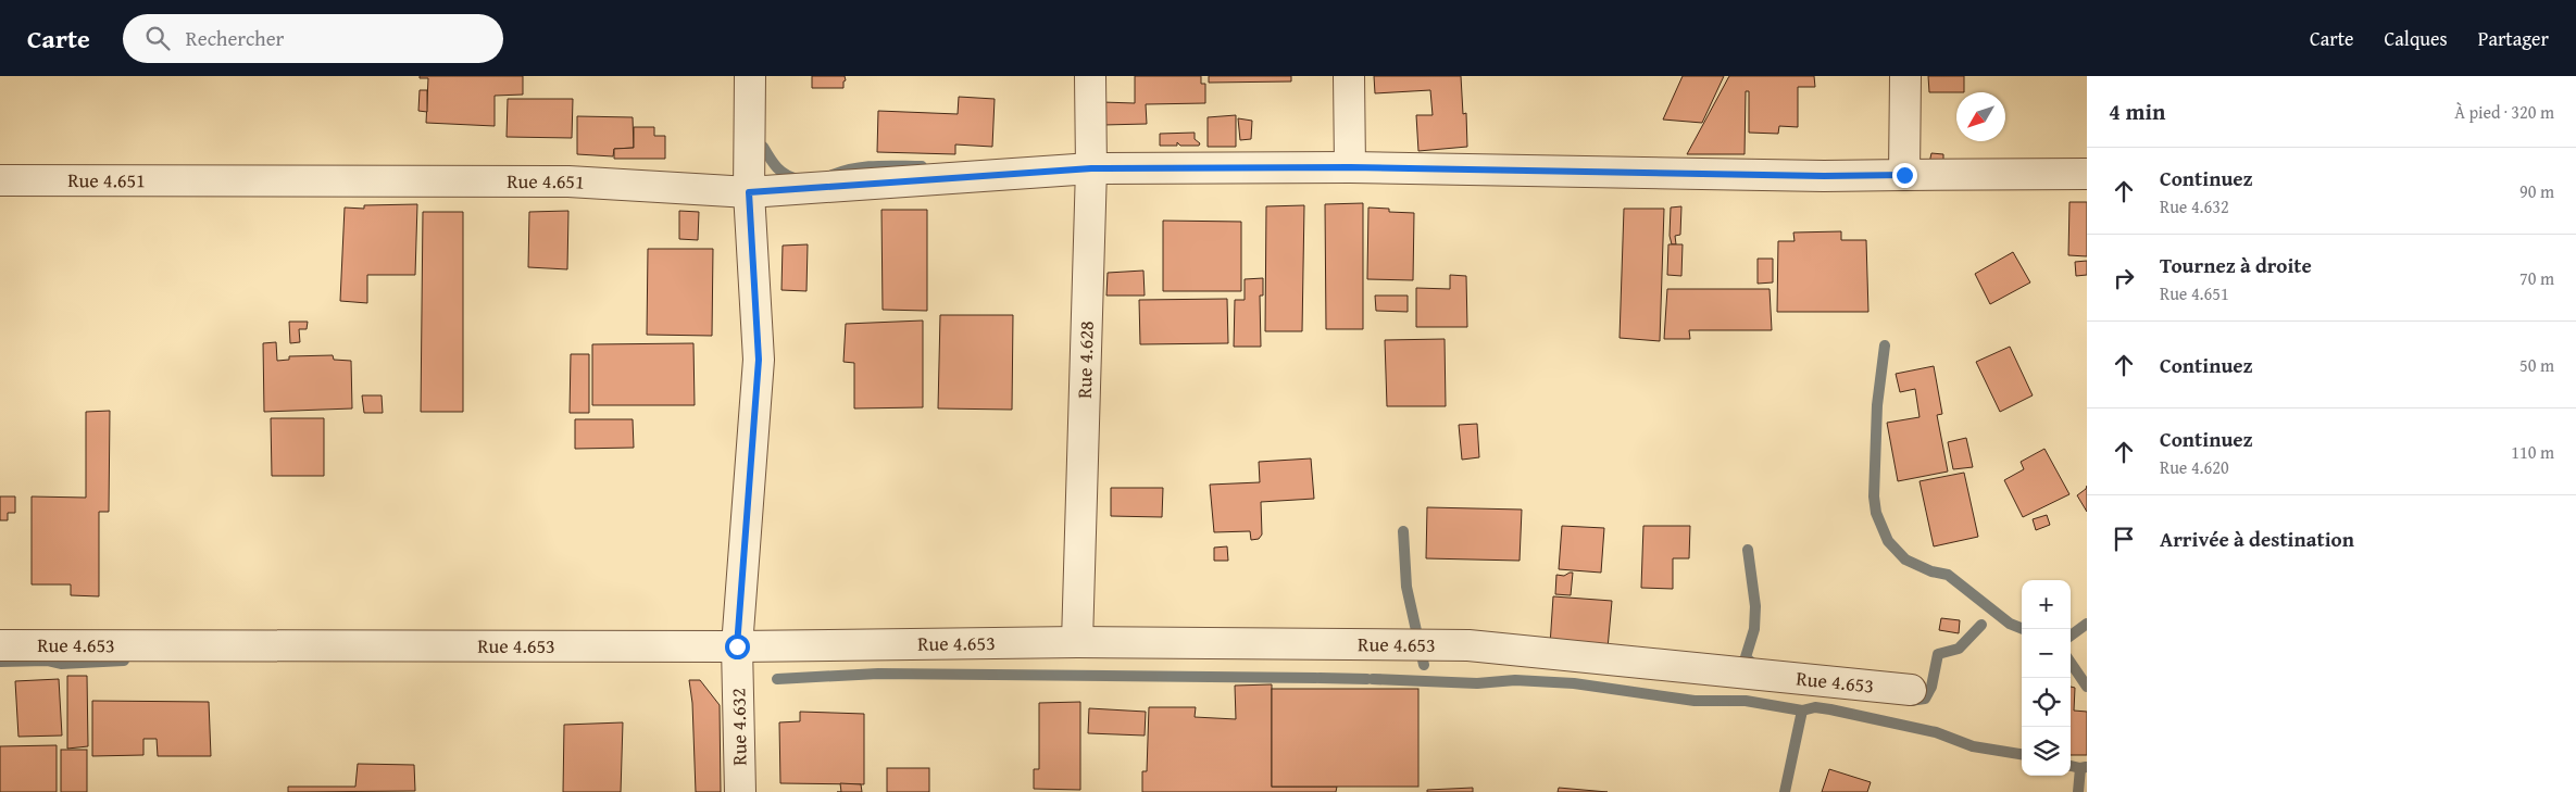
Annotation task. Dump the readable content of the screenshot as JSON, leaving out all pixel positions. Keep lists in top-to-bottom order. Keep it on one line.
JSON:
{"streets":{"street":["Rue 4.651","Rue 4.628","Rue 4.653","Rue 4.632"]},"crossings":[["Rue 4.651","Rue 4.628"],["Rue 4.651","Rue 4.632"],["Rue 4.628","Rue 4.653"],["Rue 4.653","Rue 4.632"]],"north":"bottom left","page":{"header":"Carte","search":"Rechercher","nav":["Carte","Calques","Partager"],"heading":["4 min","À pied · 320 m"],"list":[["Continuez","Rue 4.632","90 m"],["Tournez à droite","Rue 4.651","70 m"],["Continuez","50 m"],["Continuez","Rue 4.620","110 m"],"Arrivée à destination"],"map_buttons":["+","−"]}}
